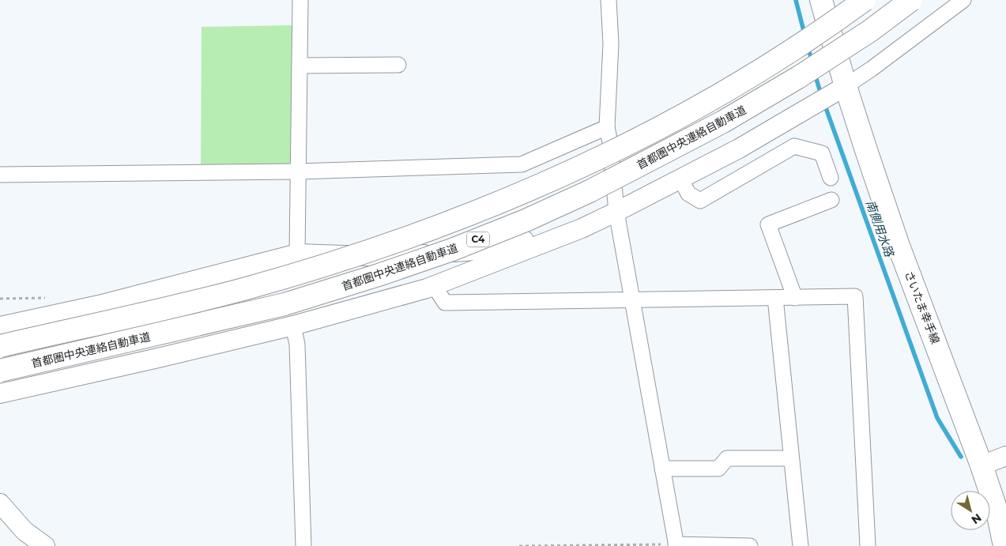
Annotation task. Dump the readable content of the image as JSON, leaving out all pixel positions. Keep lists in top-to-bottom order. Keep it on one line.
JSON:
{"streets":{"main road":["首都圏中央連絡自動車道","C4","さいたま幸手線"]},"water":["南側用水路"],"north":"bottom right"}
